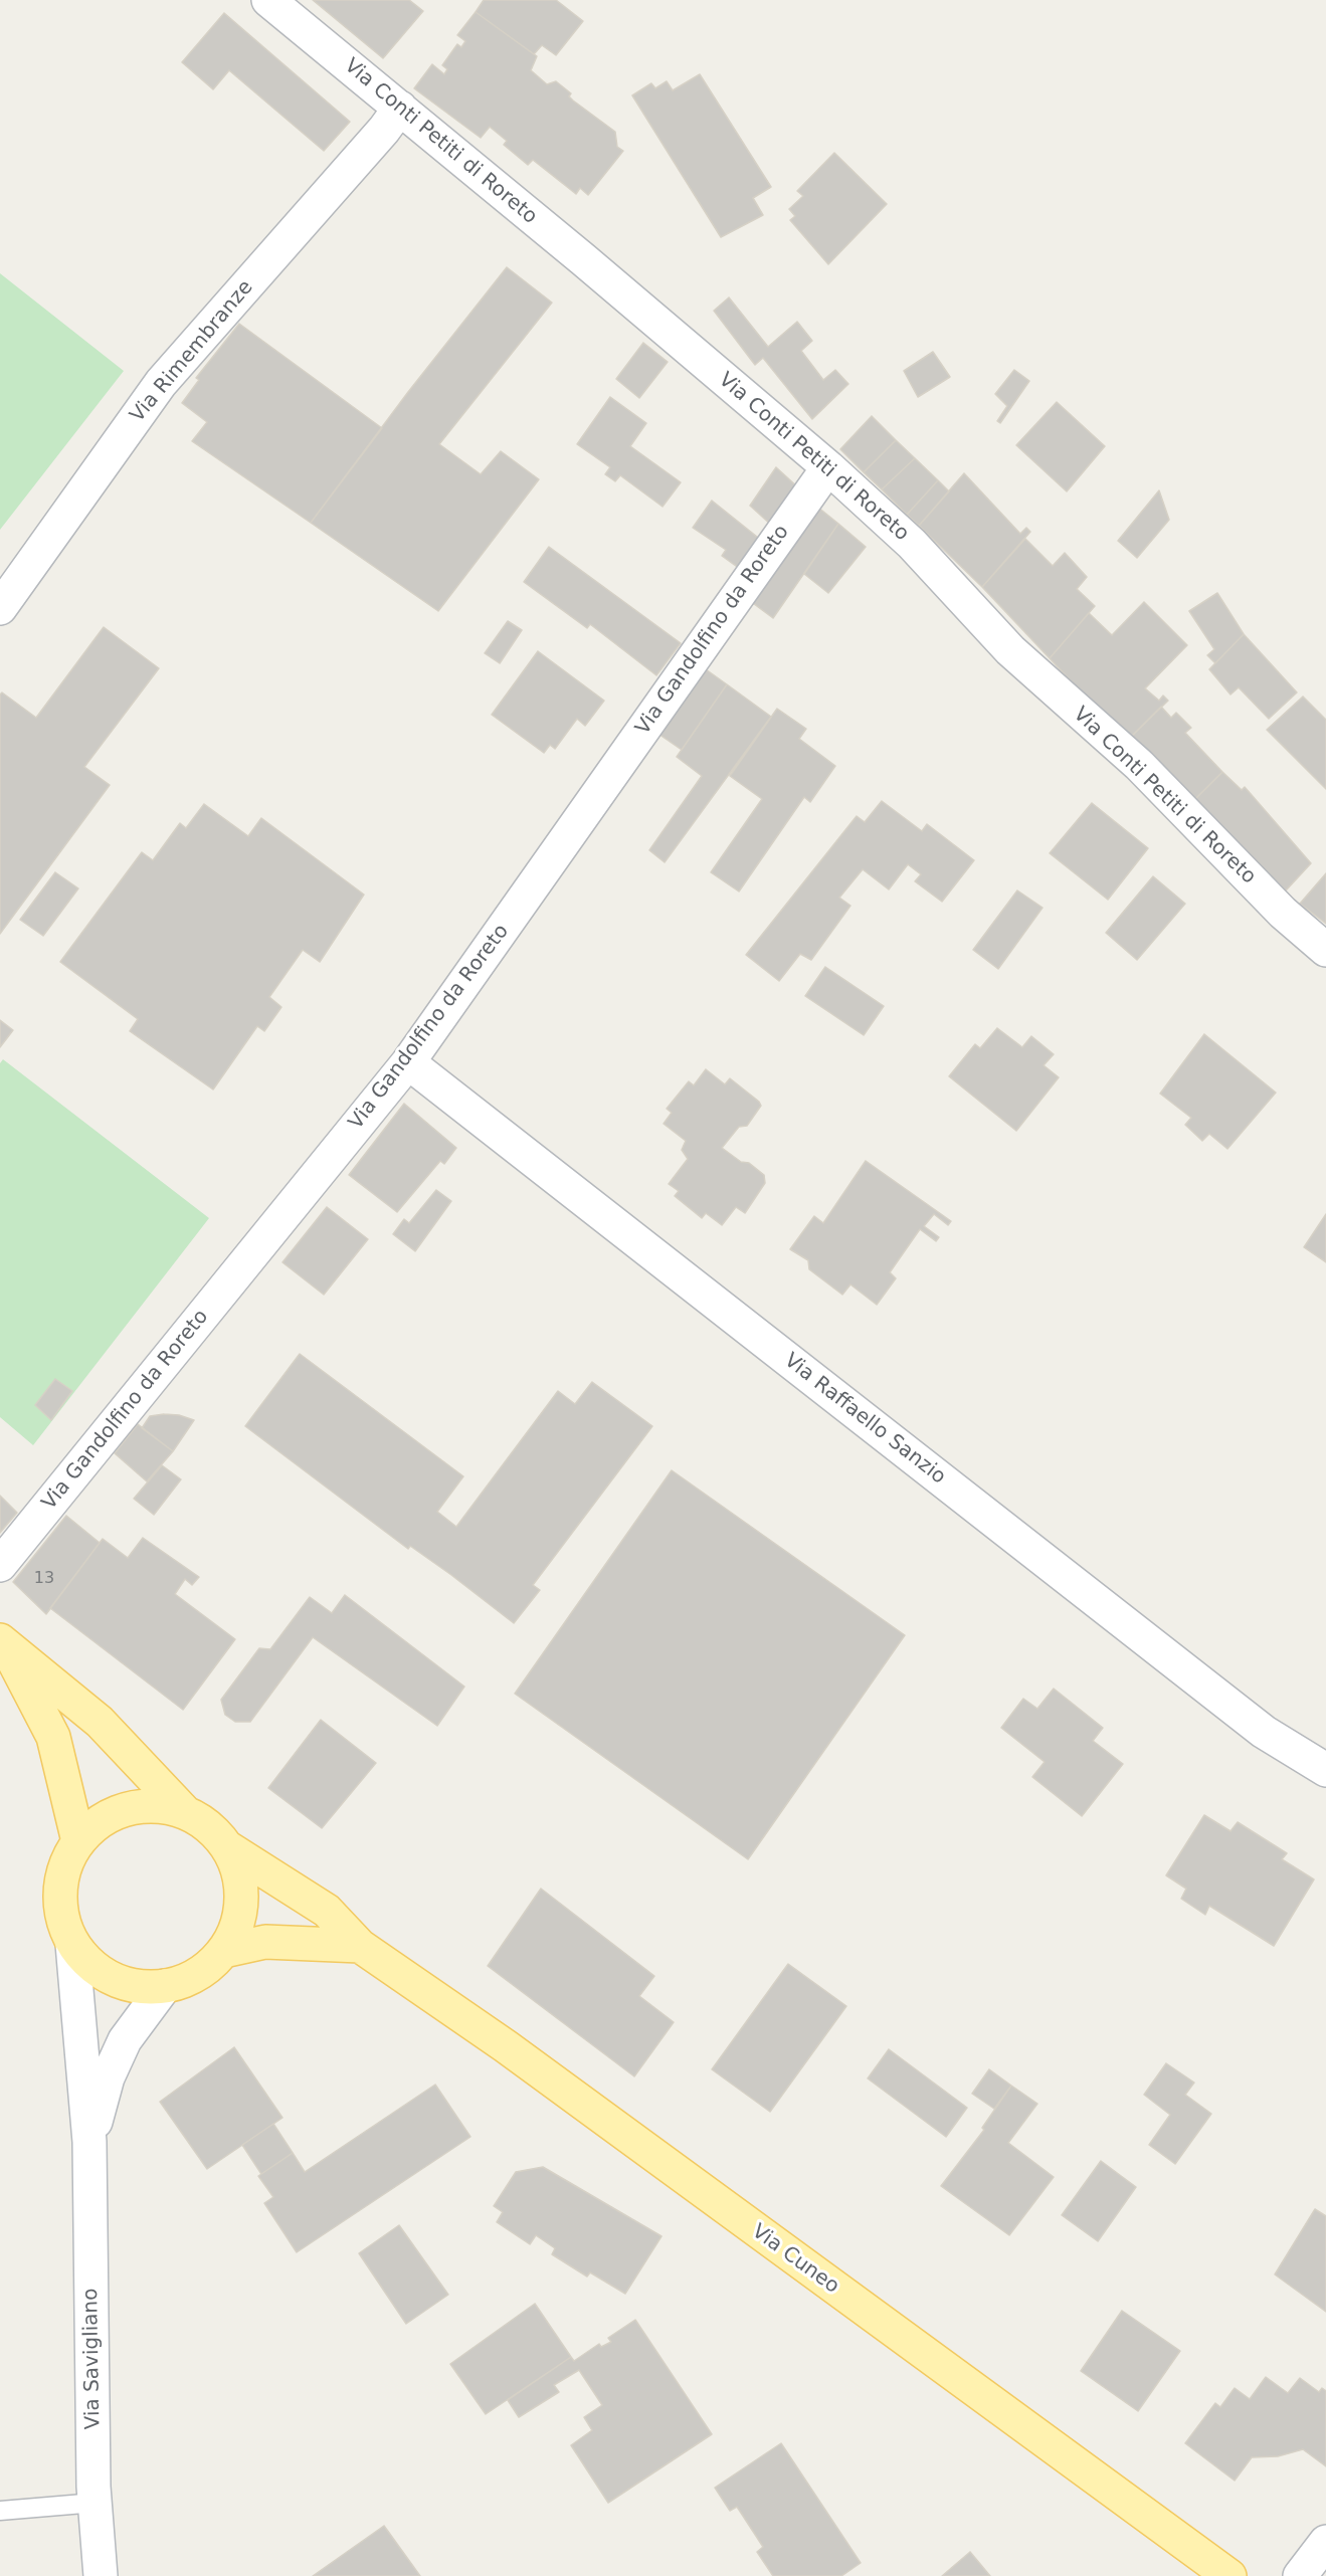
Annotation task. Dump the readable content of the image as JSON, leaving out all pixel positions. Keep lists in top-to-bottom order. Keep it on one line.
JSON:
{"streets":{"main road":["Via Cuneo"],"street":["Via Conti Petiti di Roreto","Via Rimembranze","Via Gandolfino da Roreto","Via Raffaello Sanzio","Via Savigliano"]},"crossings":[["Via Conti Petiti di Roreto","Via Rimembranze"],["Via Conti Petiti di Roreto","Via Gandolfino da Roreto"],["Via Gandolfino da Roreto","Via Raffaello Sanzio"],["Via Cuneo","Via Savigliano"]],"house_numbers":["13"]}
